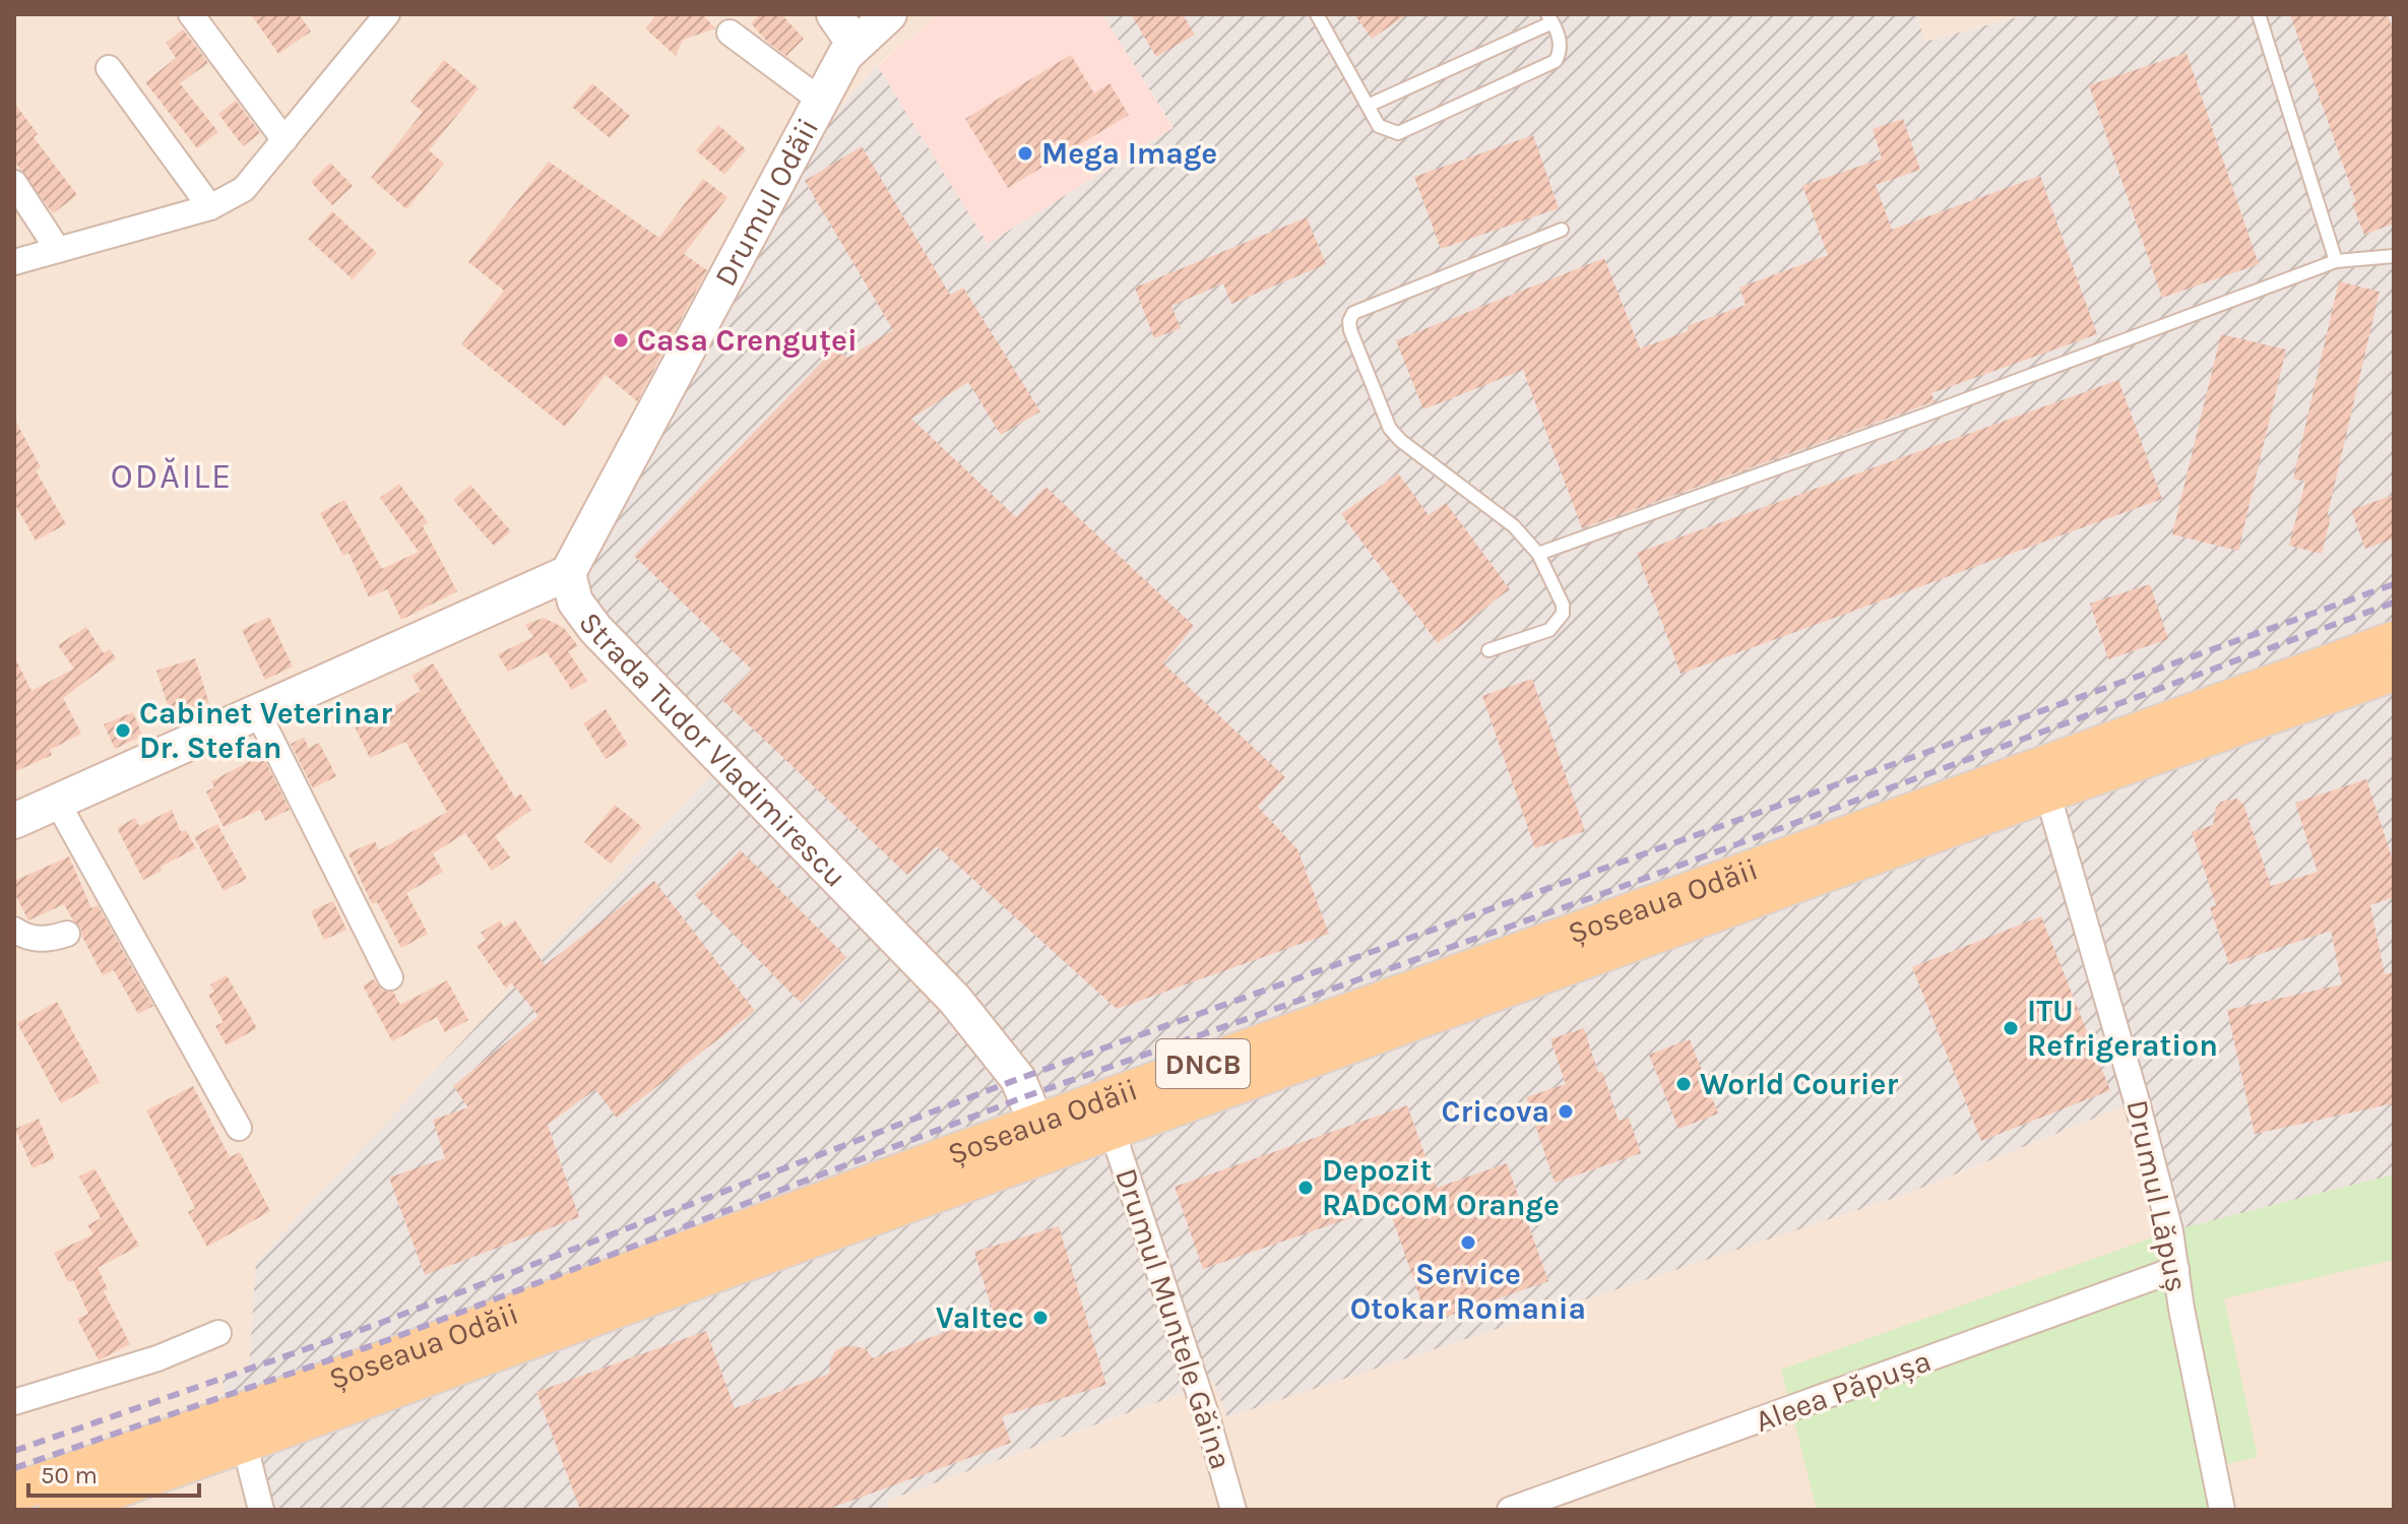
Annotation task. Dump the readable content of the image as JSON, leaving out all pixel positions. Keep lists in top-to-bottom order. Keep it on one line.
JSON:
{"streets":{"main road":["Șoseaua Odăii","DNCB"],"street":["Drumul Odăii","Strada Tudor Vladimirescu","Drumul Lăpuș","Drumul Muntele Găina","Aleea Păpușa"]},"crossings":[["Drumul Odăii","Strada Tudor Vladimirescu"],["Strada Tudor Vladimirescu","Șoseaua Odăii"],["Șoseaua Odăii","Drumul Lăpuș"],["Șoseaua Odăii","Drumul Muntele Găina"],["Drumul Lăpuș","Aleea Păpușa"]],"districts":["ODĂILE"],"places":["Mega Image","Casa Crenguței","Cabinet Veterinar Dr. Stefan","ITU Refrigeration","World Courier","Cricova","Depozit RADCOM Orange","Service Otokar Romania","Valtec"],"scale_bar":"50 m"}
